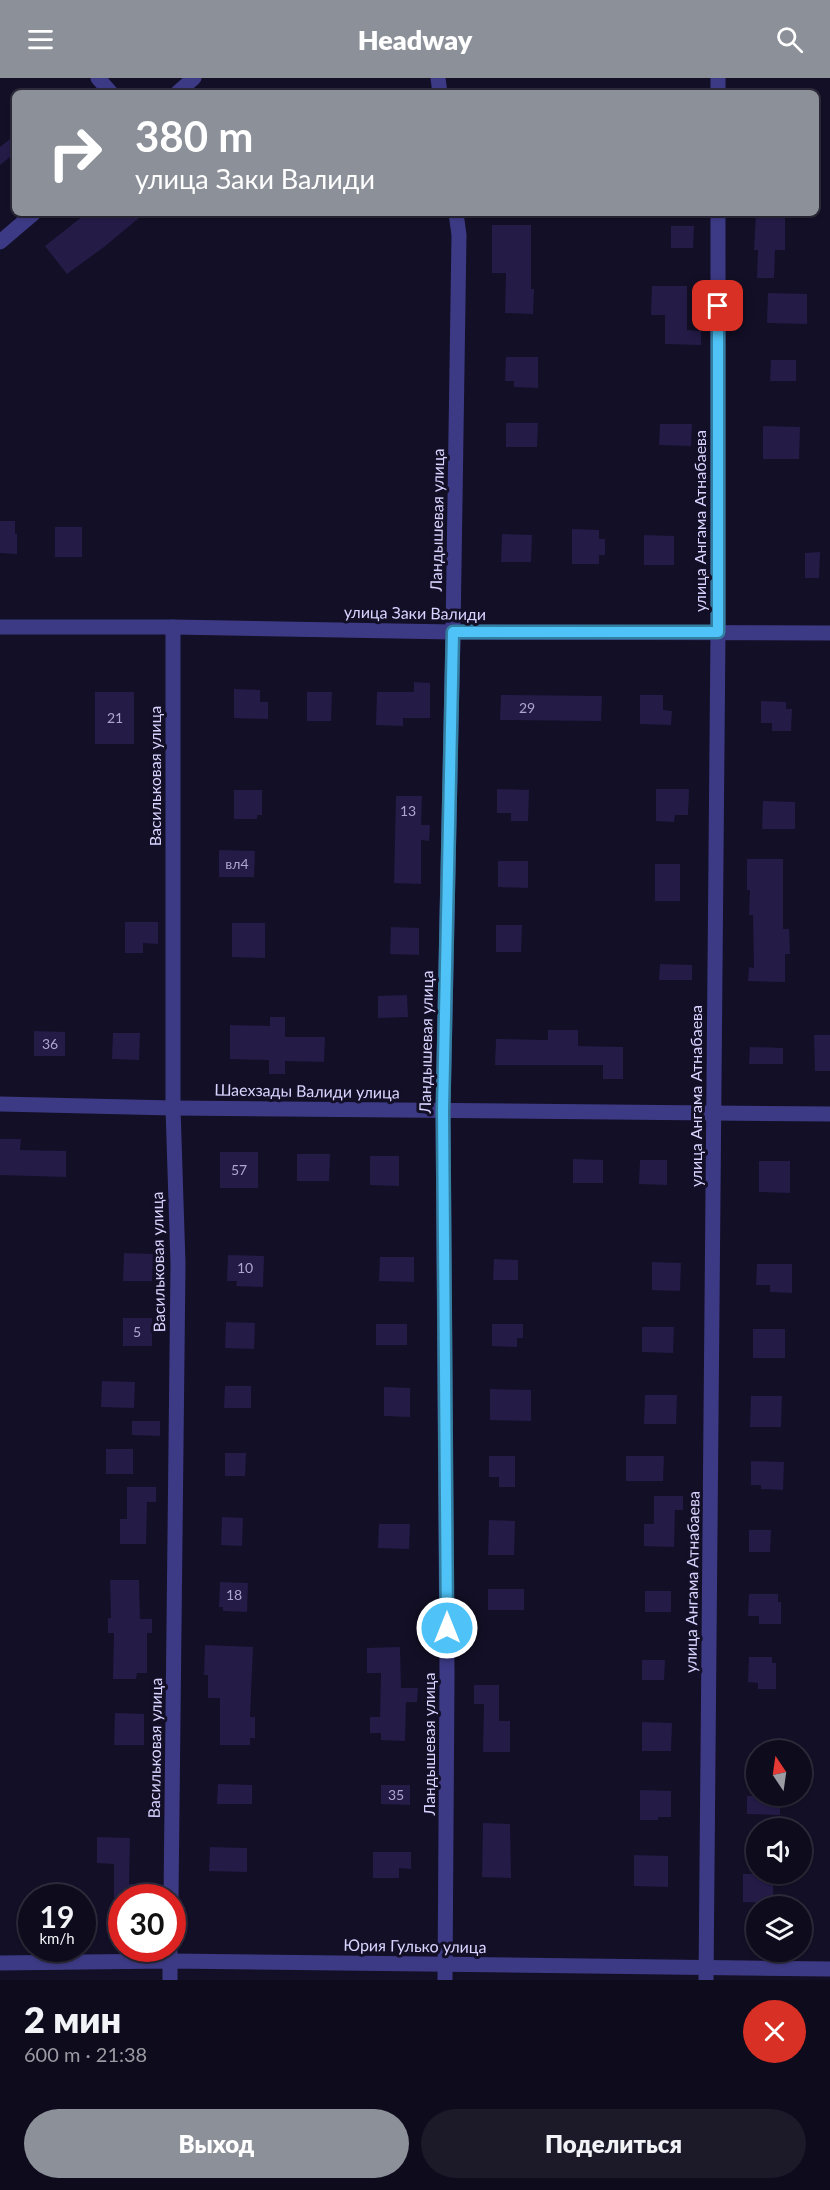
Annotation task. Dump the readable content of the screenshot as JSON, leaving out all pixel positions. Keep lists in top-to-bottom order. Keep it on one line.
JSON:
{"streets":{"street":["Ландышевая улица","улица Ангама Атнабаева","улица Заки Валиди","Васильковая улица","Шаехзады Валиди улица","Юрия Гулько улица"]},"crossings":[["Ландышевая улица","улица Заки Валиди"],["Ландышевая улица","Шаехзады Валиди улица"],["Ландышевая улица","Юрия Гулько улица"],["улица Ангама Атнабаева","улица Заки Валиди"],["улица Ангама Атнабаева","Шаехзады Валиди улица"],["улица Ангама Атнабаева","Юрия Гулько улица"],["улица Заки Валиди","Васильковая улица"],["Васильковая улица","Шаехзады Валиди улица"]],"house_numbers":["29","21","13","вл4","36","57","10","5","18","35"],"north":"top","page":{"header":"Headway","turn":["380 m","улица Заки Валиди"],"speed":"19 km/h","limit":"30","heading":["2 мин","600 m · 21:38"],"buttons":["Выход","Поделиться"]}}
